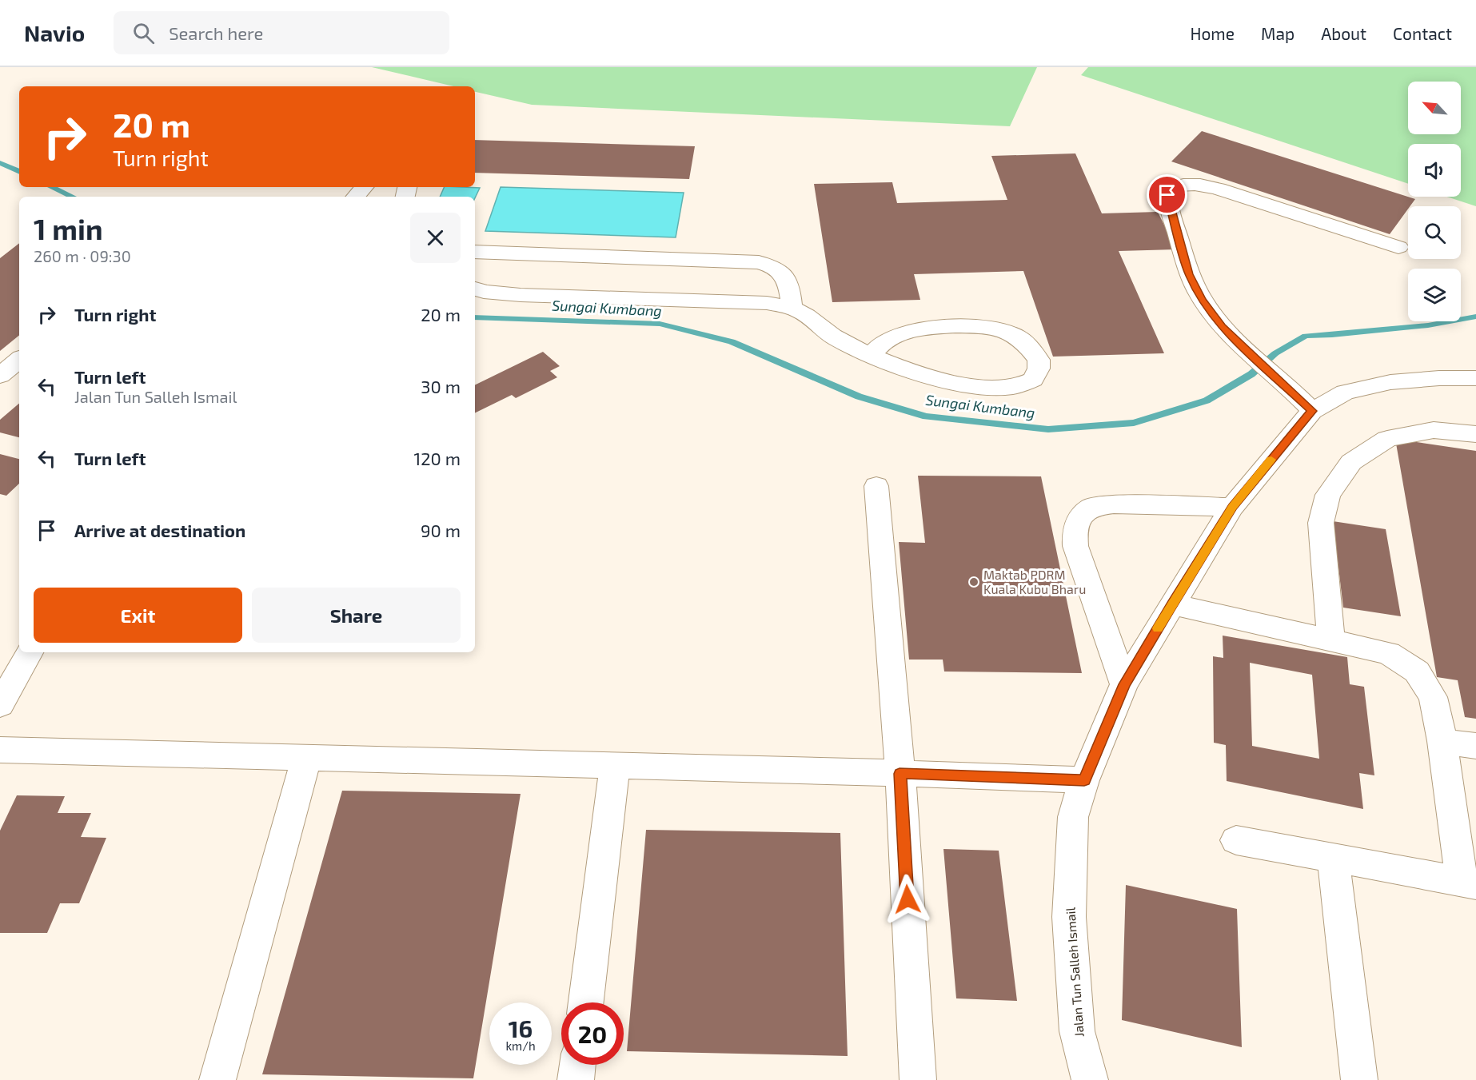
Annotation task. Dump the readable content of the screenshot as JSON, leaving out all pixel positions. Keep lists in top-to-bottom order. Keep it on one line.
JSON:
{"streets":{"street":["Jalan Tun Salleh Ismail"]},"water":["Sungai Kumbang"],"places":["Maktab PDRM Kuala Kubu Bharu"],"north":"top left","page":{"header":"Navio","search":"Search here","nav":["Home","Map","About","Contact"],"turn":["20 m","Turn right"],"heading":["1 min","260 m · 09:30"],"list":[{"name":"Turn right","value":"20 m"},{"name":"Turn left","note":"Jalan Tun Salleh Ismail","value":"30 m"},{"name":"Turn left","value":"120 m"},{"name":"Arrive at destination","value":"90 m"}],"buttons":["Exit","Share"],"speed":"16 km/h","limit":"20"}}
